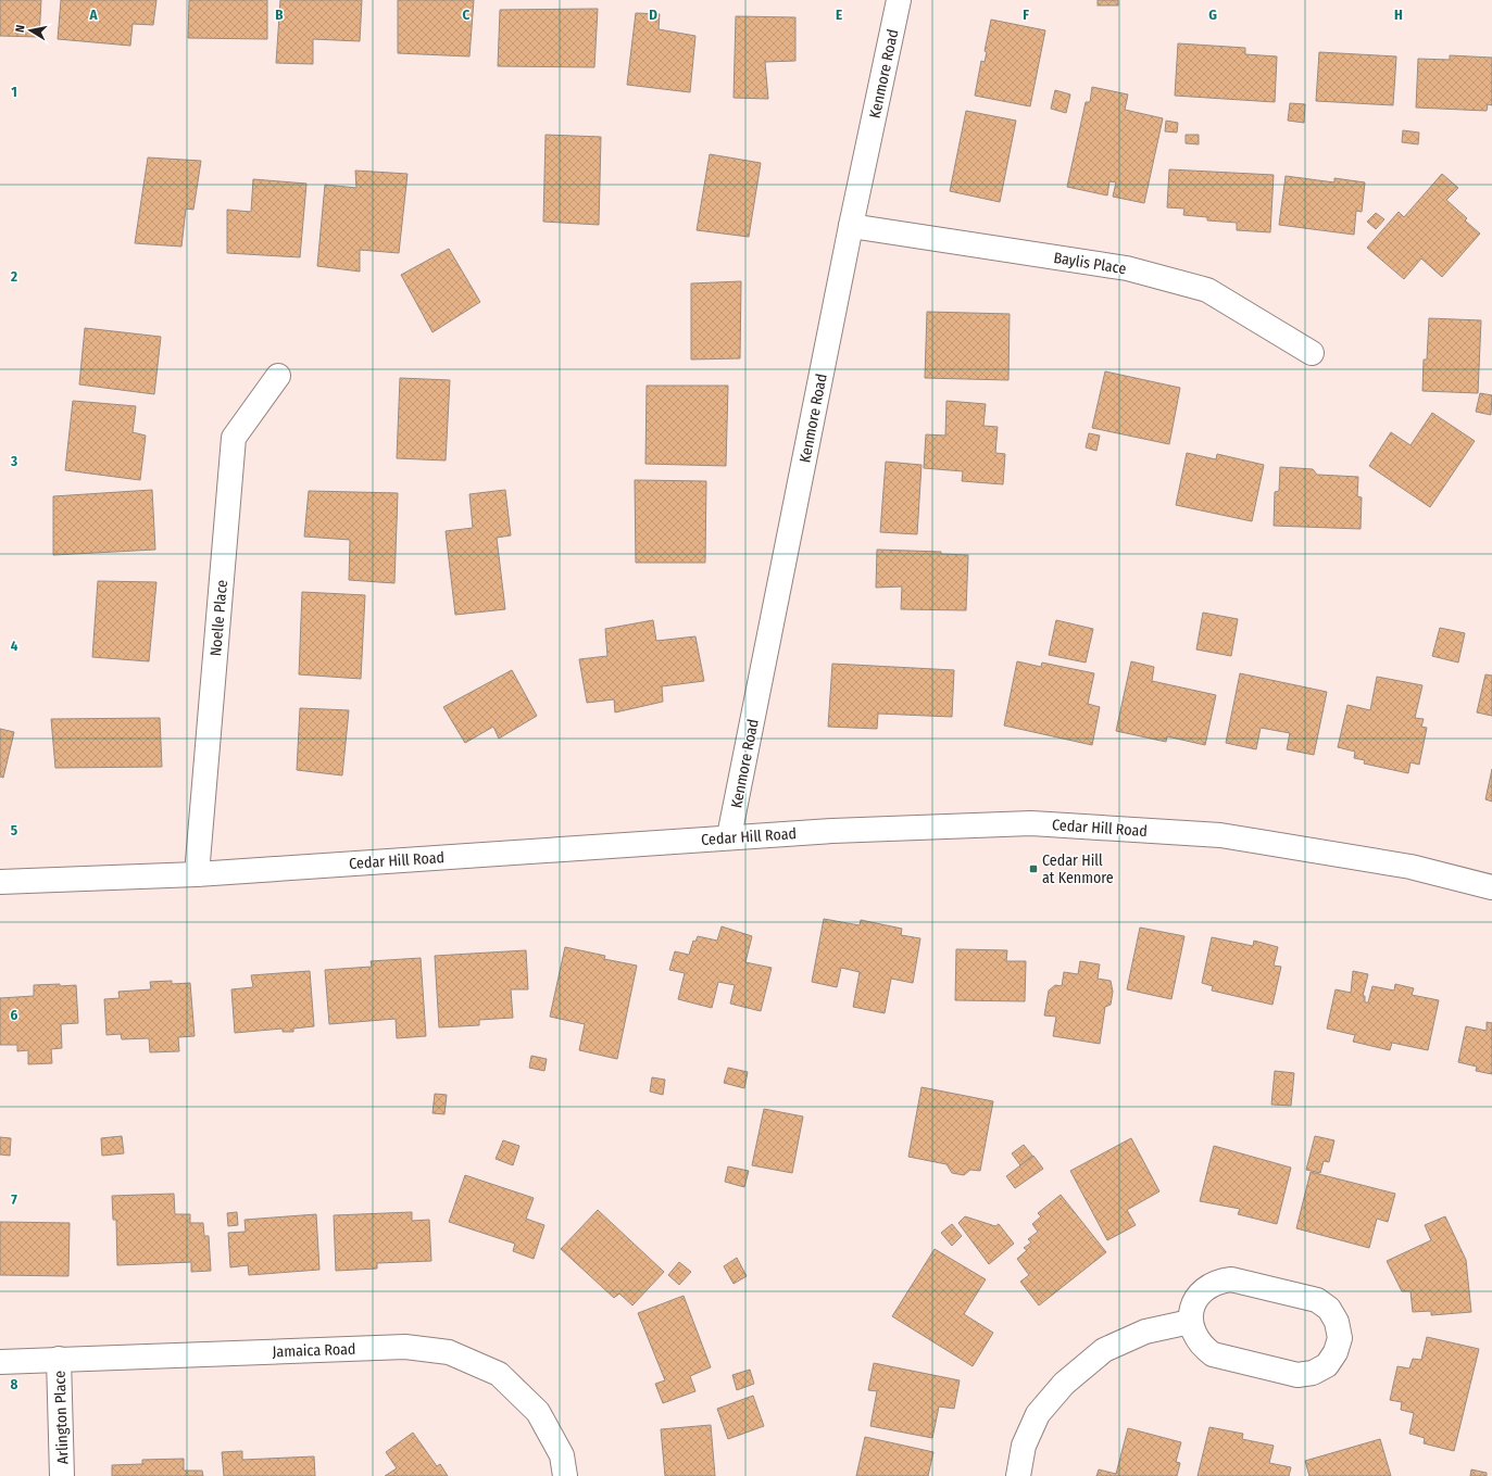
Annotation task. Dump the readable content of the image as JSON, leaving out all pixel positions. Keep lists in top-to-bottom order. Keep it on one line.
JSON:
{"streets":{"street":["Kenmore Road","Baylis Place","Noelle Place","Cedar Hill Road","Jamaica Road","Arlington Place"]},"crossings":[["Kenmore Road","Baylis Place"],["Kenmore Road","Cedar Hill Road"],["Noelle Place","Cedar Hill Road"],["Jamaica Road","Arlington Place"]],"places":{"transit":["Cedar Hill at Kenmore"]},"north":"left","grid":{"columns":["A","B","C","D","E","F","G","H"],"rows":["1","2","3","4","5","6","7","8"]}}
